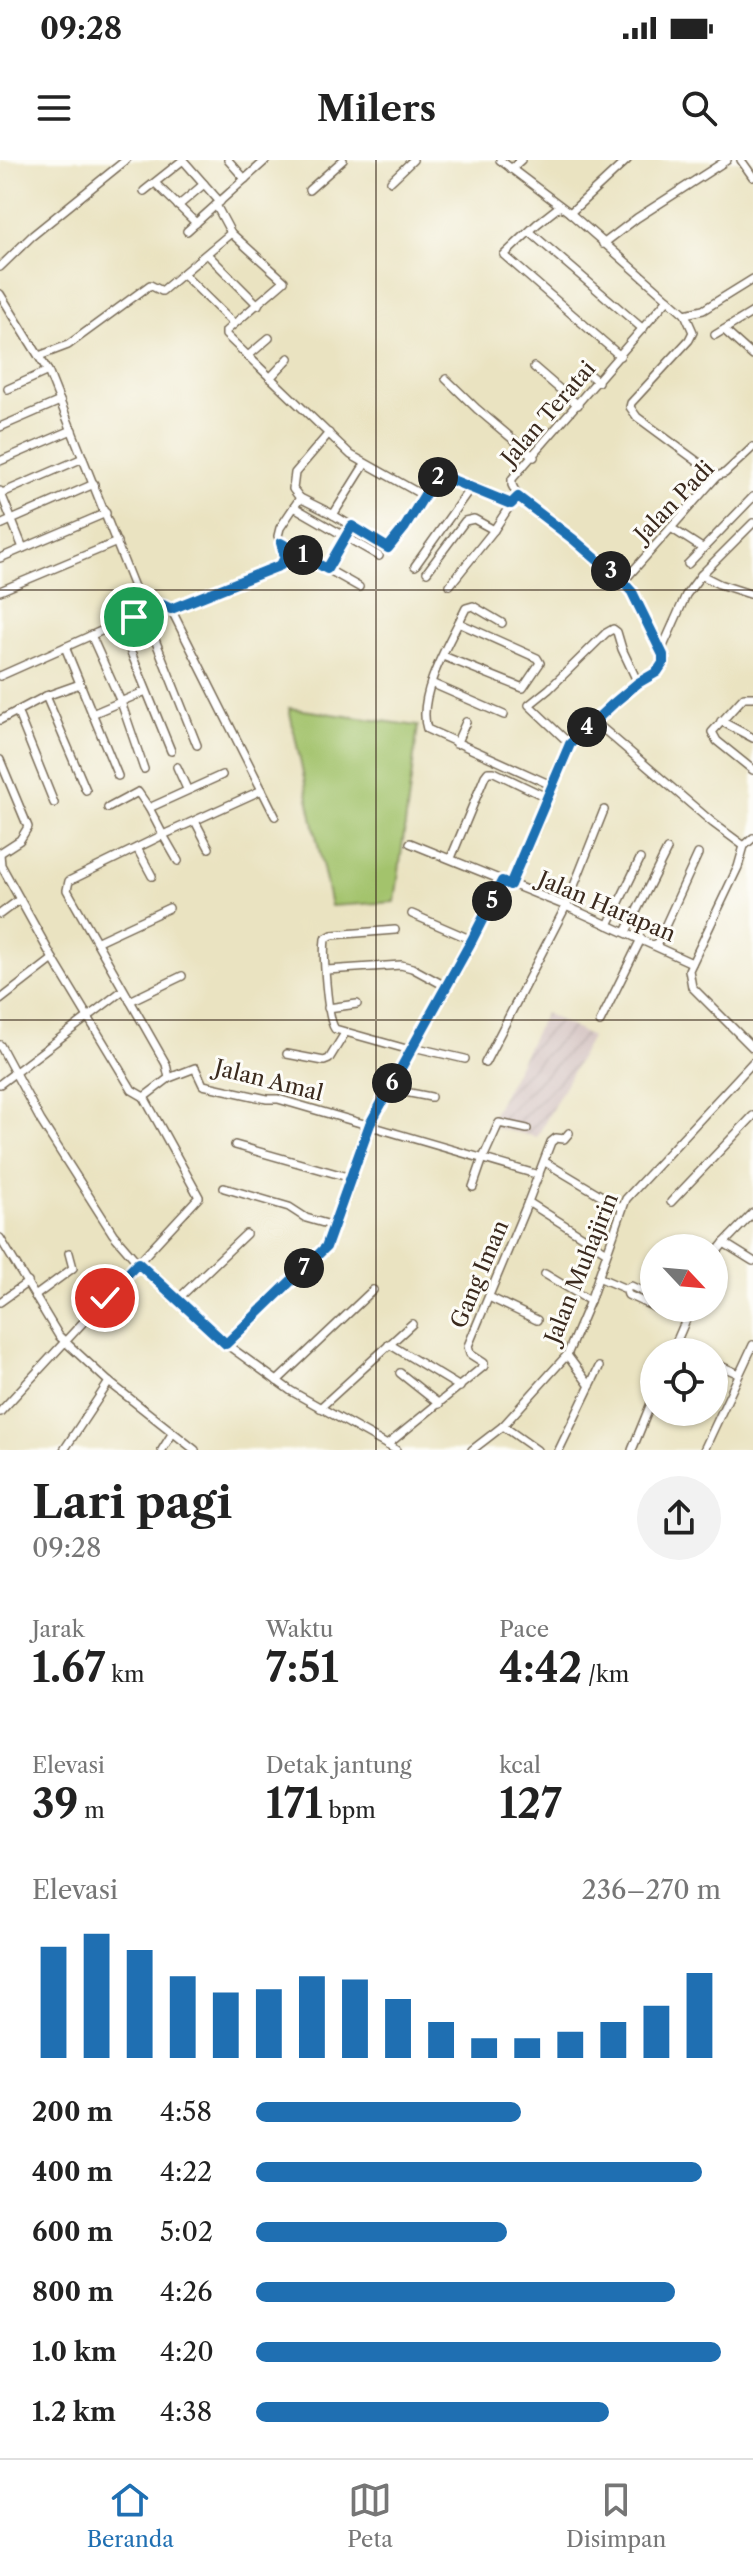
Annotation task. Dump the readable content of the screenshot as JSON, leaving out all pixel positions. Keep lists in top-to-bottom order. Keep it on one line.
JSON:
{"streets":{"street":["Jalan Teratai","Jalan Padi","Jalan Harapan","Jalan Amal","Jalan Muhajirin","Gang Iman"]},"crossings":[["Jalan Teratai","Jalan Padi"]],"north":"bottom right","page":{"status":"09:28","header":"Milers","pins":["2","1","3","4","5","6","7"],"heading":["Lari pagi","09:28"],"stats":[["Jarak","1.67 km"],["Waktu","7:51"],["Pace","4:42 /km"],["Elevasi","39 m"],["Detak jantung","171 bpm"],["kcal","127"]],"chart":["Elevasi","236–270 m"],"list":[{"name":"200 m","note":"4:58"},{"name":"400 m","note":"4:22"},{"name":"600 m","note":"5:02"},{"name":"800 m","note":"4:26"},{"name":"1.0 km","note":"4:20"},{"name":"1.2 km","note":"4:38"}],"tabs":["Beranda","Peta","Disimpan"]}}
